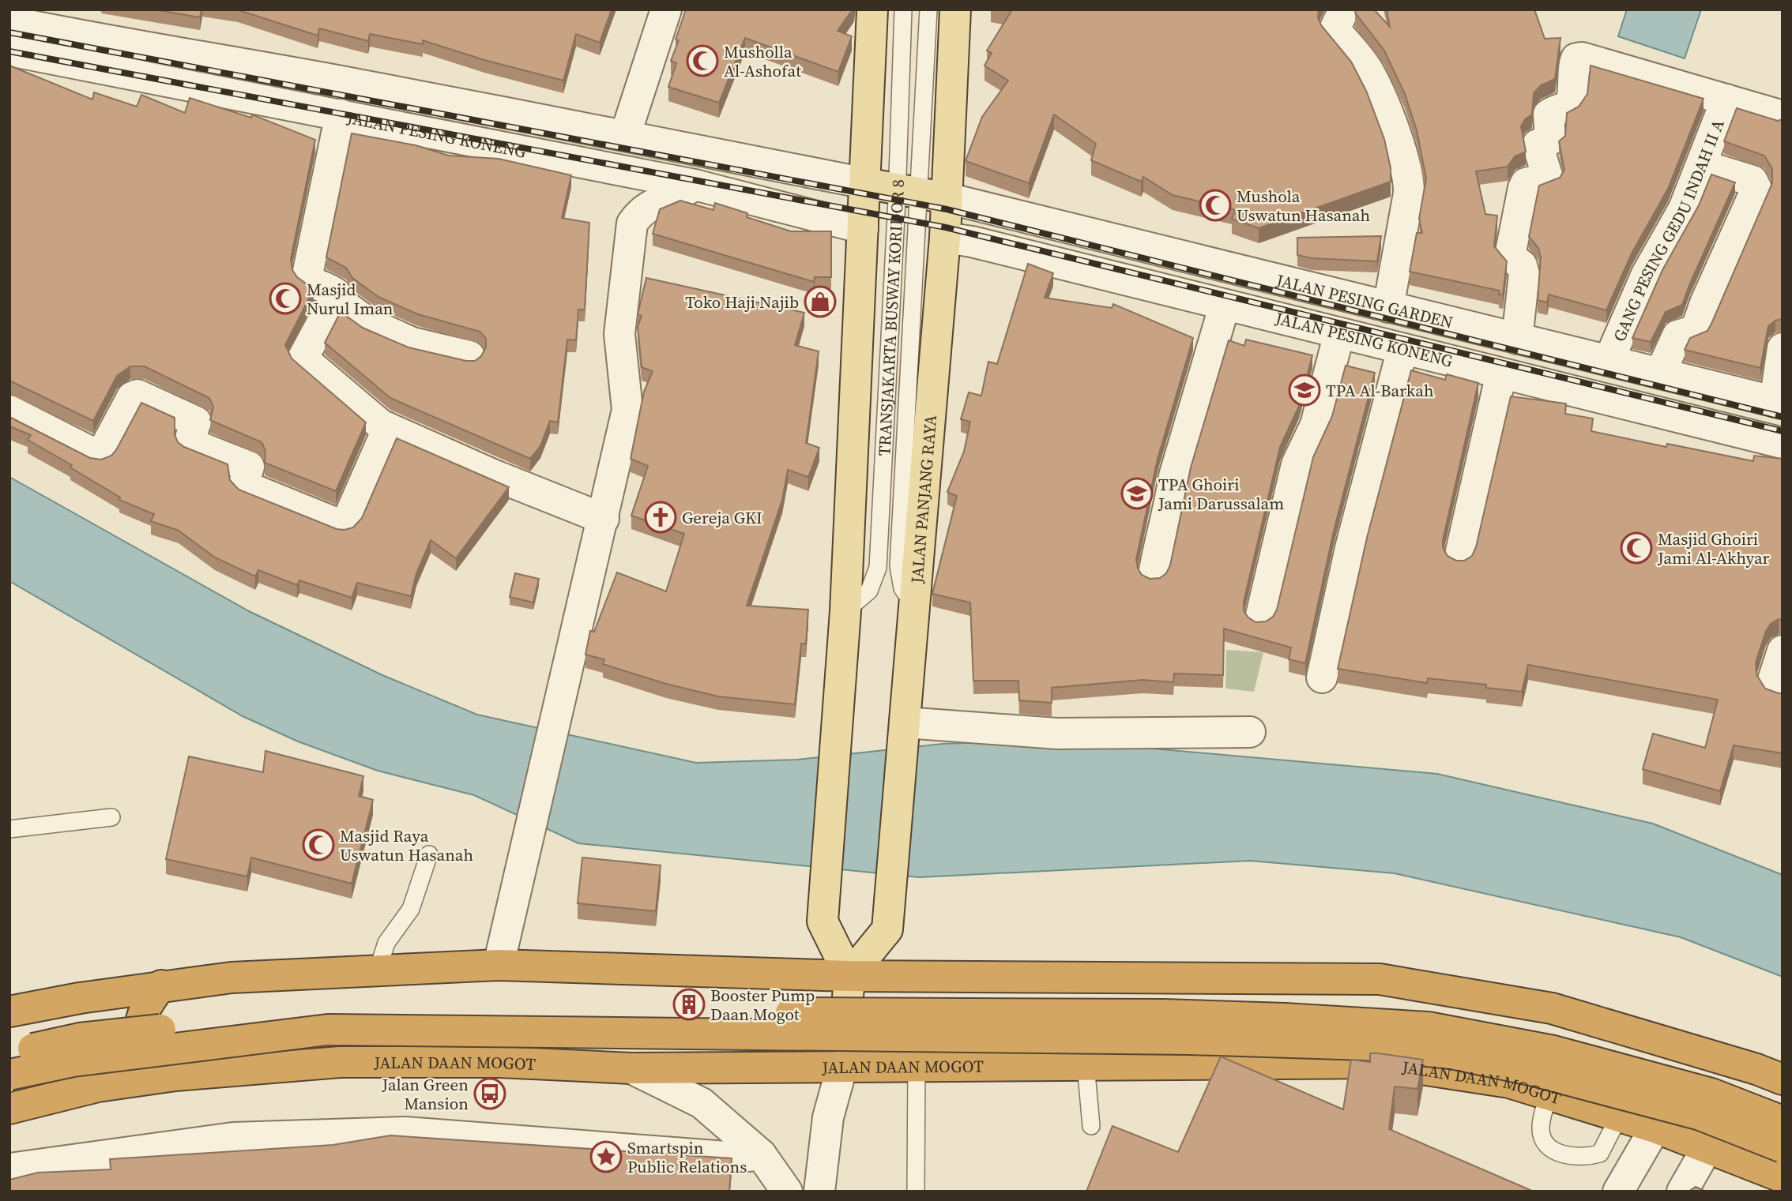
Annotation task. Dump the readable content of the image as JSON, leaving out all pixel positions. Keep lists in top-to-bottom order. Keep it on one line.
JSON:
{"streets":{"highway":["JALAN DAAN MOGOT"],"main road":["JALAN PANJANG RAYA"],"street":["JALAN PESING KONENG","GANG PESING GEDU INDAH II A","JALAN PESING GARDEN"],"lane":["TRANSJAKARTA BUSWAY KORIDOR 8"]},"crossings":[["JALAN PESING KONENG","JALAN PANJANG RAYA"],["GANG PESING GEDU INDAH II A","JALAN PESING GARDEN"],["JALAN PESING GARDEN","JALAN PANJANG RAYA"],["TRANSJAKARTA BUSWAY KORIDOR 8","JALAN PANJANG RAYA"]],"places":{"mosque":["Musholla Al-Ashofat","Mushola Uswatun Hasanah","Masjid Nurul Iman","Masjid Ghoiri Jami Al-Akhyar","Masjid Raya Uswatun Hasanah"],"shop":["Toko Haji Najib"],"school or university":["TPA Al-Barkah","TPA Ghoiri Jami Darussalam"],"church":["Gereja GKI"],"building":["Booster Pump Daan Mogot"],"bus stop":["Jalan Green Mansion"],"place":["Smartspin Public Relations"]}}
